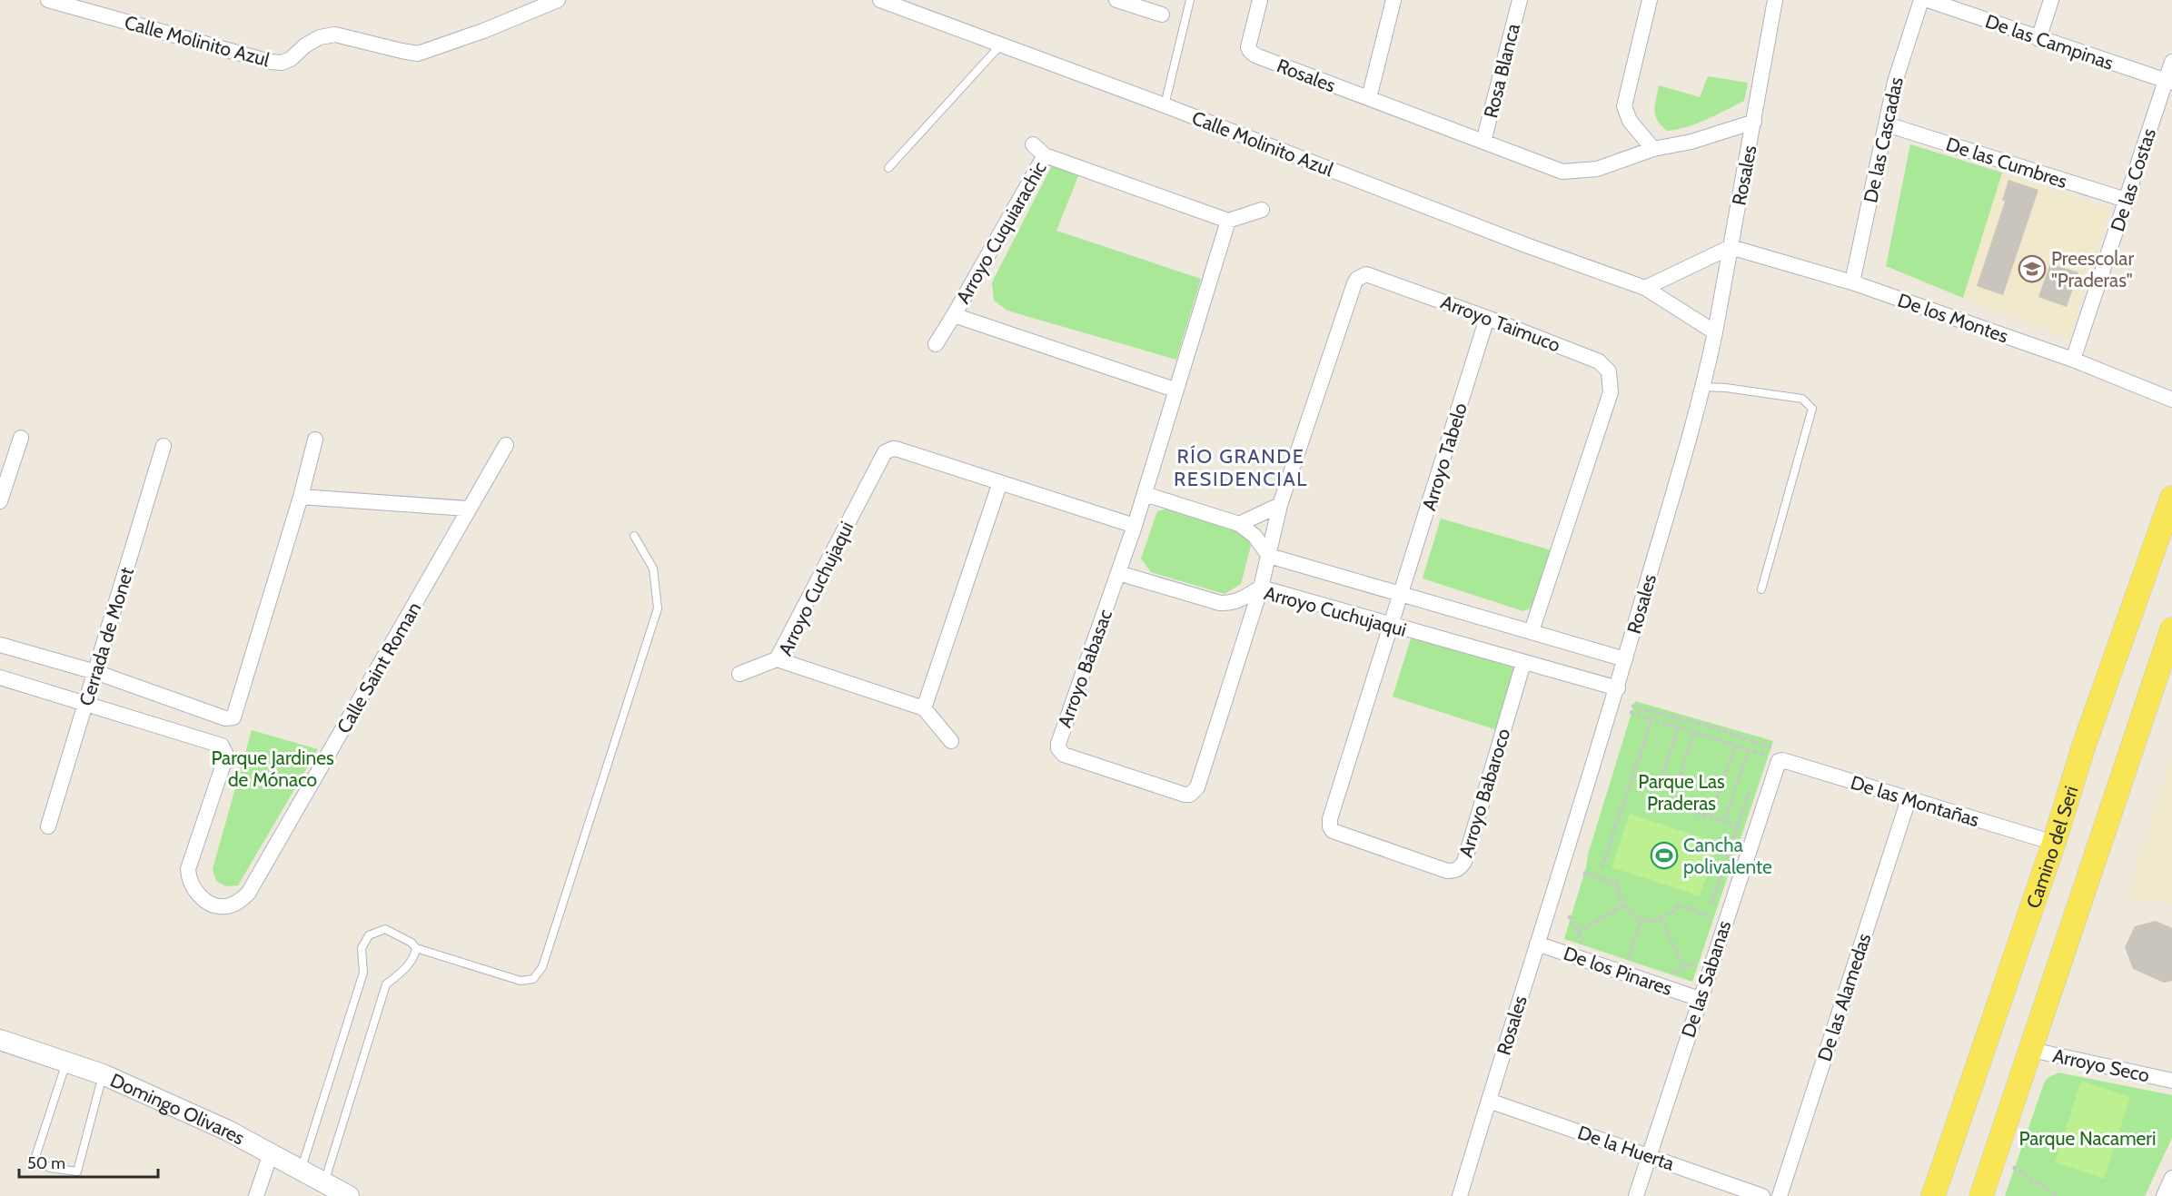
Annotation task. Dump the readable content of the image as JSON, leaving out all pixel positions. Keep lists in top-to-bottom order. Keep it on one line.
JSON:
{"streets":{"main road":["Camino del Seri","Domingo Olivares"],"street":["Calle Molinito Azul","De las Campinas","Rosa Blanca","Rosales","De las Cascadas","De las Cumbres","De las Costas","Arroyo Cuquiarachic","De los Montes","Arroyo Taimuco","Arroyo Tabelo","Arroyo Cuchujaqui","Cerrada de Monet","Calle Saint Roman","Arroyo Babasac","Arroyo Babaroco","De las Montañas","De los Pinares","De las Sabanas","De las Alamedas","Arroyo Seco","De la Huerta"]},"crossings":[["Calle Molinito Azul","Rosales"],["De las Campinas","De las Costas"],["Rosa Blanca","Rosales"],["Rosales","De los Montes"],["Rosales","Arroyo Cuchujaqui"],["Rosales","De los Pinares"],["Rosales","De la Huerta"],["De las Cascadas","De las Cumbres"],["De las Cascadas","De los Montes"],["De las Cumbres","De las Costas"],["De las Costas","De los Montes"],["Arroyo Taimuco","Arroyo Tabelo"],["Arroyo Taimuco","Arroyo Cuchujaqui"],["Arroyo Taimuco","Arroyo Babasac"],["Arroyo Tabelo","Arroyo Cuchujaqui"],["Arroyo Tabelo","Arroyo Babaroco"],["Arroyo Cuchujaqui","Arroyo Babasac"],["Arroyo Cuchujaqui","Arroyo Babaroco"],["Cerrada de Monet","Calle Saint Roman"],["De las Montañas","Camino del Seri"],["De las Montañas","De las Sabanas"],["De las Montañas","De las Alamedas"],["De los Pinares","De las Sabanas"],["De las Sabanas","De la Huerta"]],"districts":["RÍO GRANDE RESIDENCIAL"],"parks":["Parque Jardines de Mónaco","Parque Las Praderas","Parque Nacameri"],"places":{"school or university":["Preescolar \"Praderas\""],"sports":["Cancha polivalente"]},"scale_bar":"50 m"}
